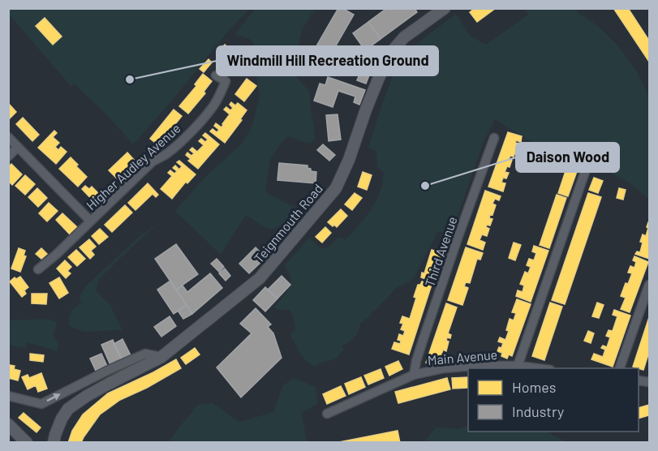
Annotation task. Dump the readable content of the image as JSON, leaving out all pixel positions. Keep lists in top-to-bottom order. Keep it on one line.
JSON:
{"streets":{"street":["Higher Audley Avenue","Teignmouth Road","Third Avenue","Main Avenue"]},"crossings":[["Third Avenue","Main Avenue"]],"places":["Windmill Hill Recreation Ground","Daison Wood"],"legend":["Homes","Industry"]}
